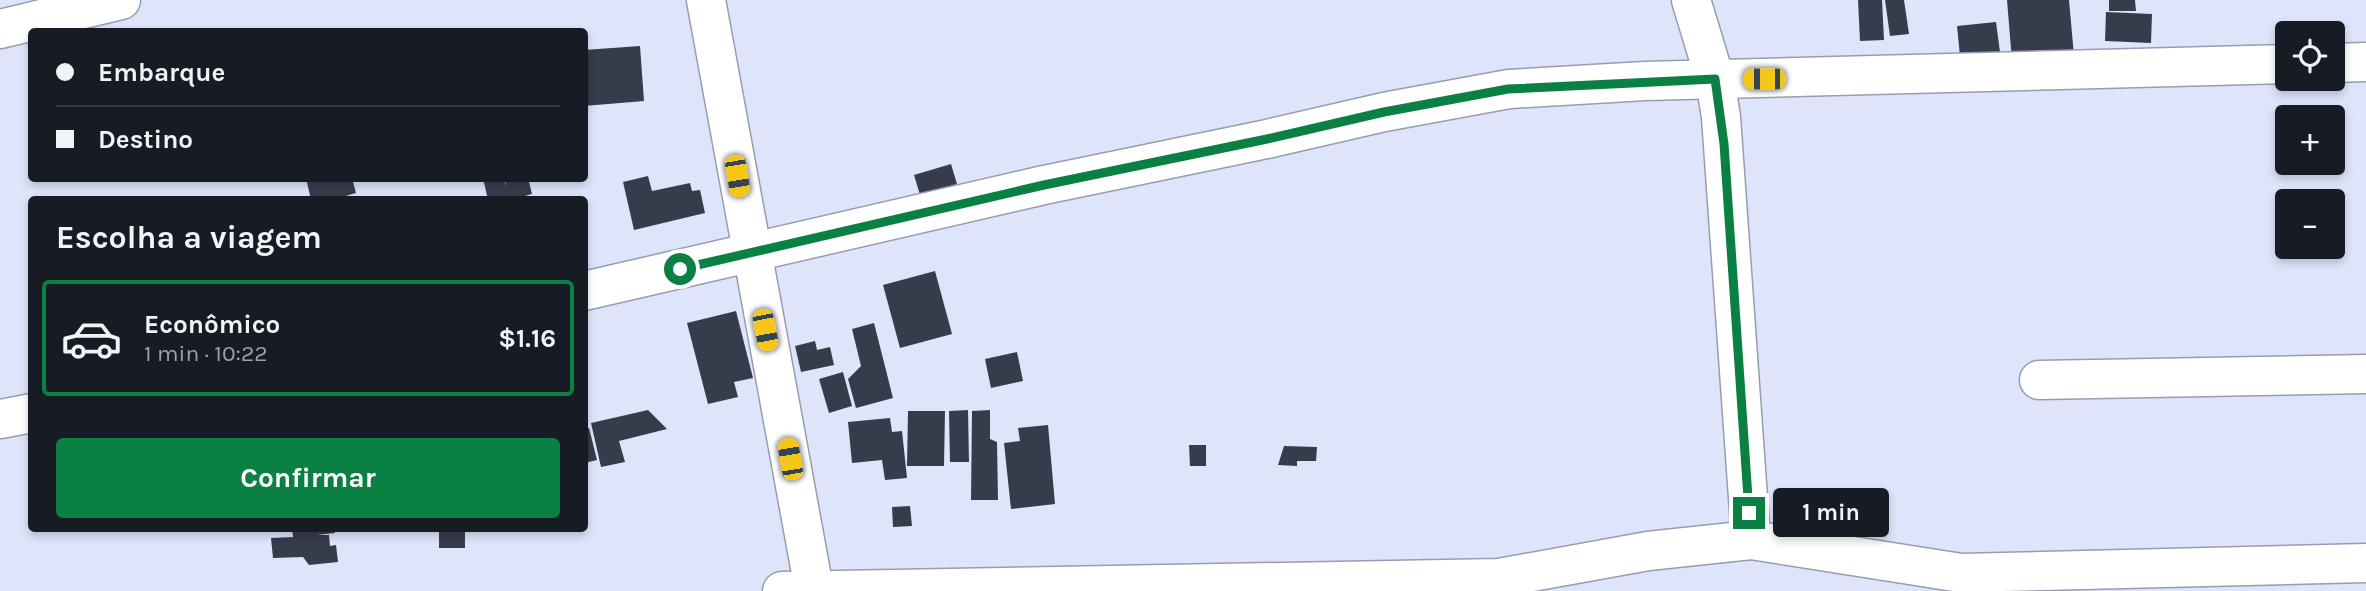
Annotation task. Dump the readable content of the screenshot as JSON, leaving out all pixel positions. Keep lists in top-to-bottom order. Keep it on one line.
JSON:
{"page":{"map_buttons":["+","−"],"banner":["Embarque","Destino"],"heading":"Escolha a viagem","list":[{"name":"Econômico","note":"1 min · 10:22","value":"$1.16"}],"buttons":"Confirmar","bubble":"1 min"}}
